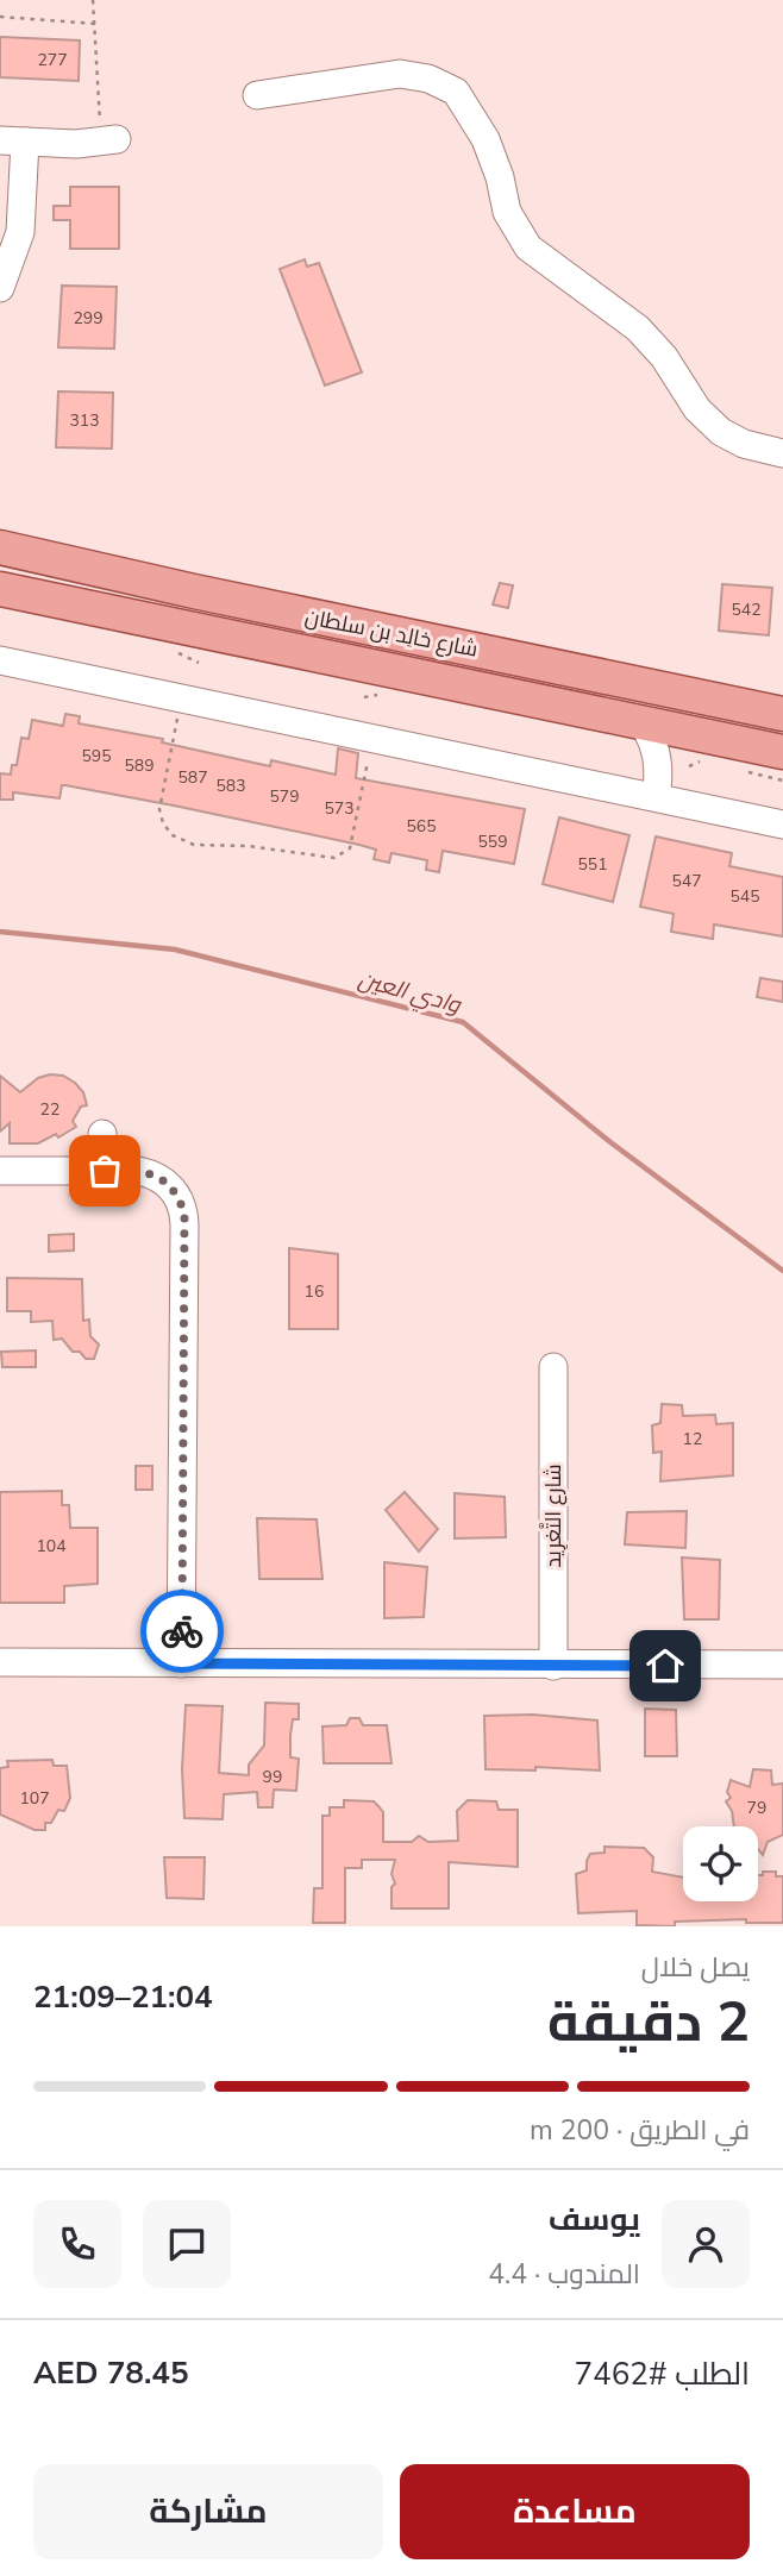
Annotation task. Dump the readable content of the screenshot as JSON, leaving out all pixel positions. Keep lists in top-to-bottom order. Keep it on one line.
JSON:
{"streets":{"main road":["شارع خالِد بن سلطان"],"street":["شارع التَّغرِيد"]},"water":["وادي العين"],"house_numbers":["277","299","313","542","595","589","587","583","579","573","565","559","551","547","545","22","16","12","104","99","107","79"],"page":{"heading":["2 دقيقة","يصل خلال","21:04–21:09"],"panel":["يوسف","المندوب · 4.4","الطلب #7462","AED 78.45"],"bar":"في الطريق · 200 m","buttons":["مساعدة","مشاركة"]}}
